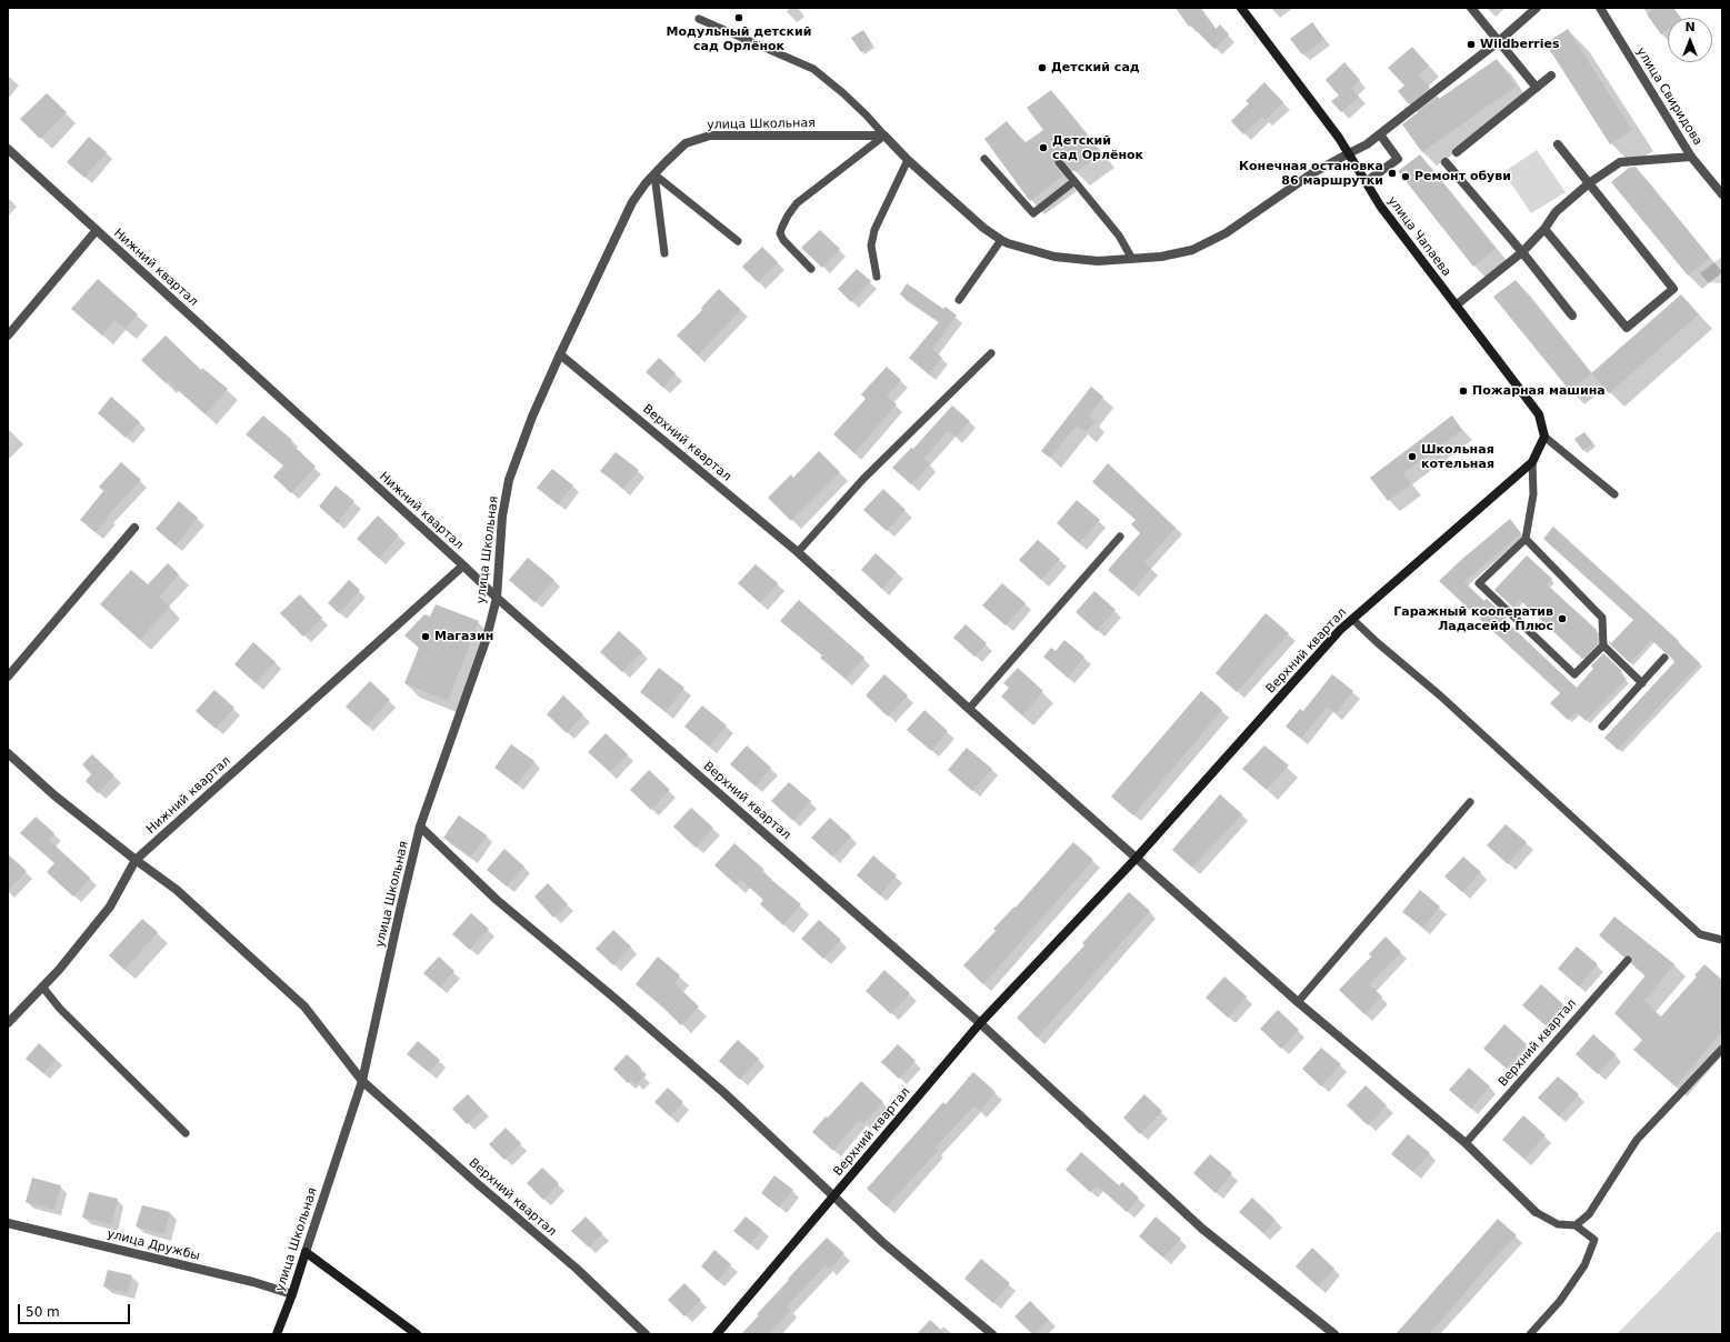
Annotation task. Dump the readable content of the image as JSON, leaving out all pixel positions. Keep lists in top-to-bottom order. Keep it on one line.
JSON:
{"streets":{"main road":["улица Школьная","улица Чапаева","Верхний квартал"],"street":["улица Свиридова","Нижний квартал","улица Дружбы"]},"crossings":[["улица Школьная","Верхний квартал"],["улица Школьная","улица Дружбы"],["улица Чапаева","Верхний квартал"],["Нижний квартал","Верхний квартал"]],"places":["Модульный детский сад Орлёнок","Wildberries","Детский сад","Детский сад Орлёнок","Конечная остановка 86 маршрутки","Ремонт обуви","Пожарная машина","Школьная котельная","Гаражный кооператив Ладасейф Плюс","Магазин"],"scale_bar":"50 m","north":"top"}
